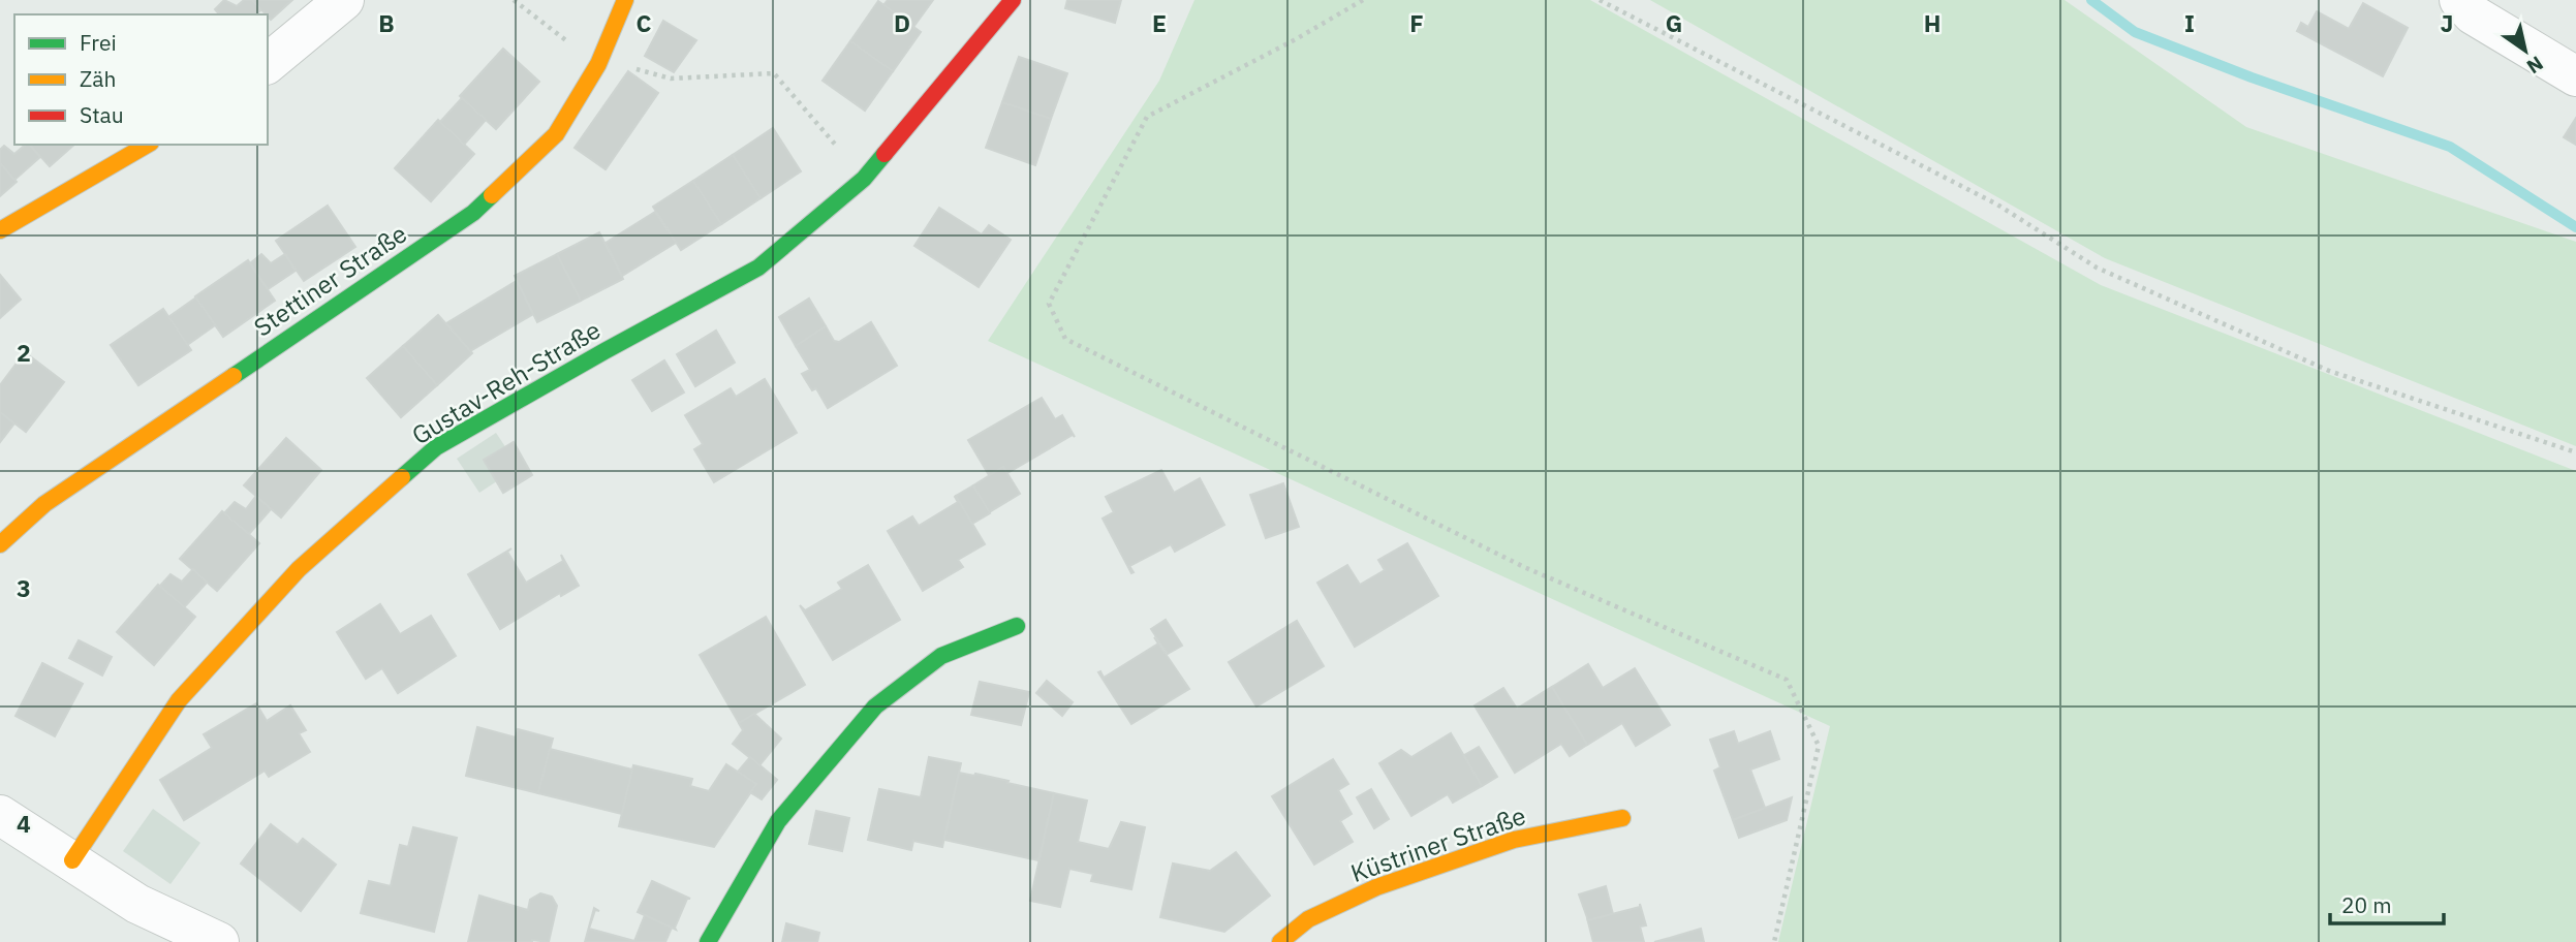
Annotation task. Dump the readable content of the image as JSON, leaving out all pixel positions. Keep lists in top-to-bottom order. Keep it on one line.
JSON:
{"streets":{"street":["Stettiner Straße","Gustav-Reh-Straße","Küstriner Straße"]},"legend":["Frei","Zäh","Stau"],"scale_bar":"20 m","north":"bottom right","grid":{"columns":["B","C","D","E","F","G","H","I","J"],"rows":["2","3","4"]}}
